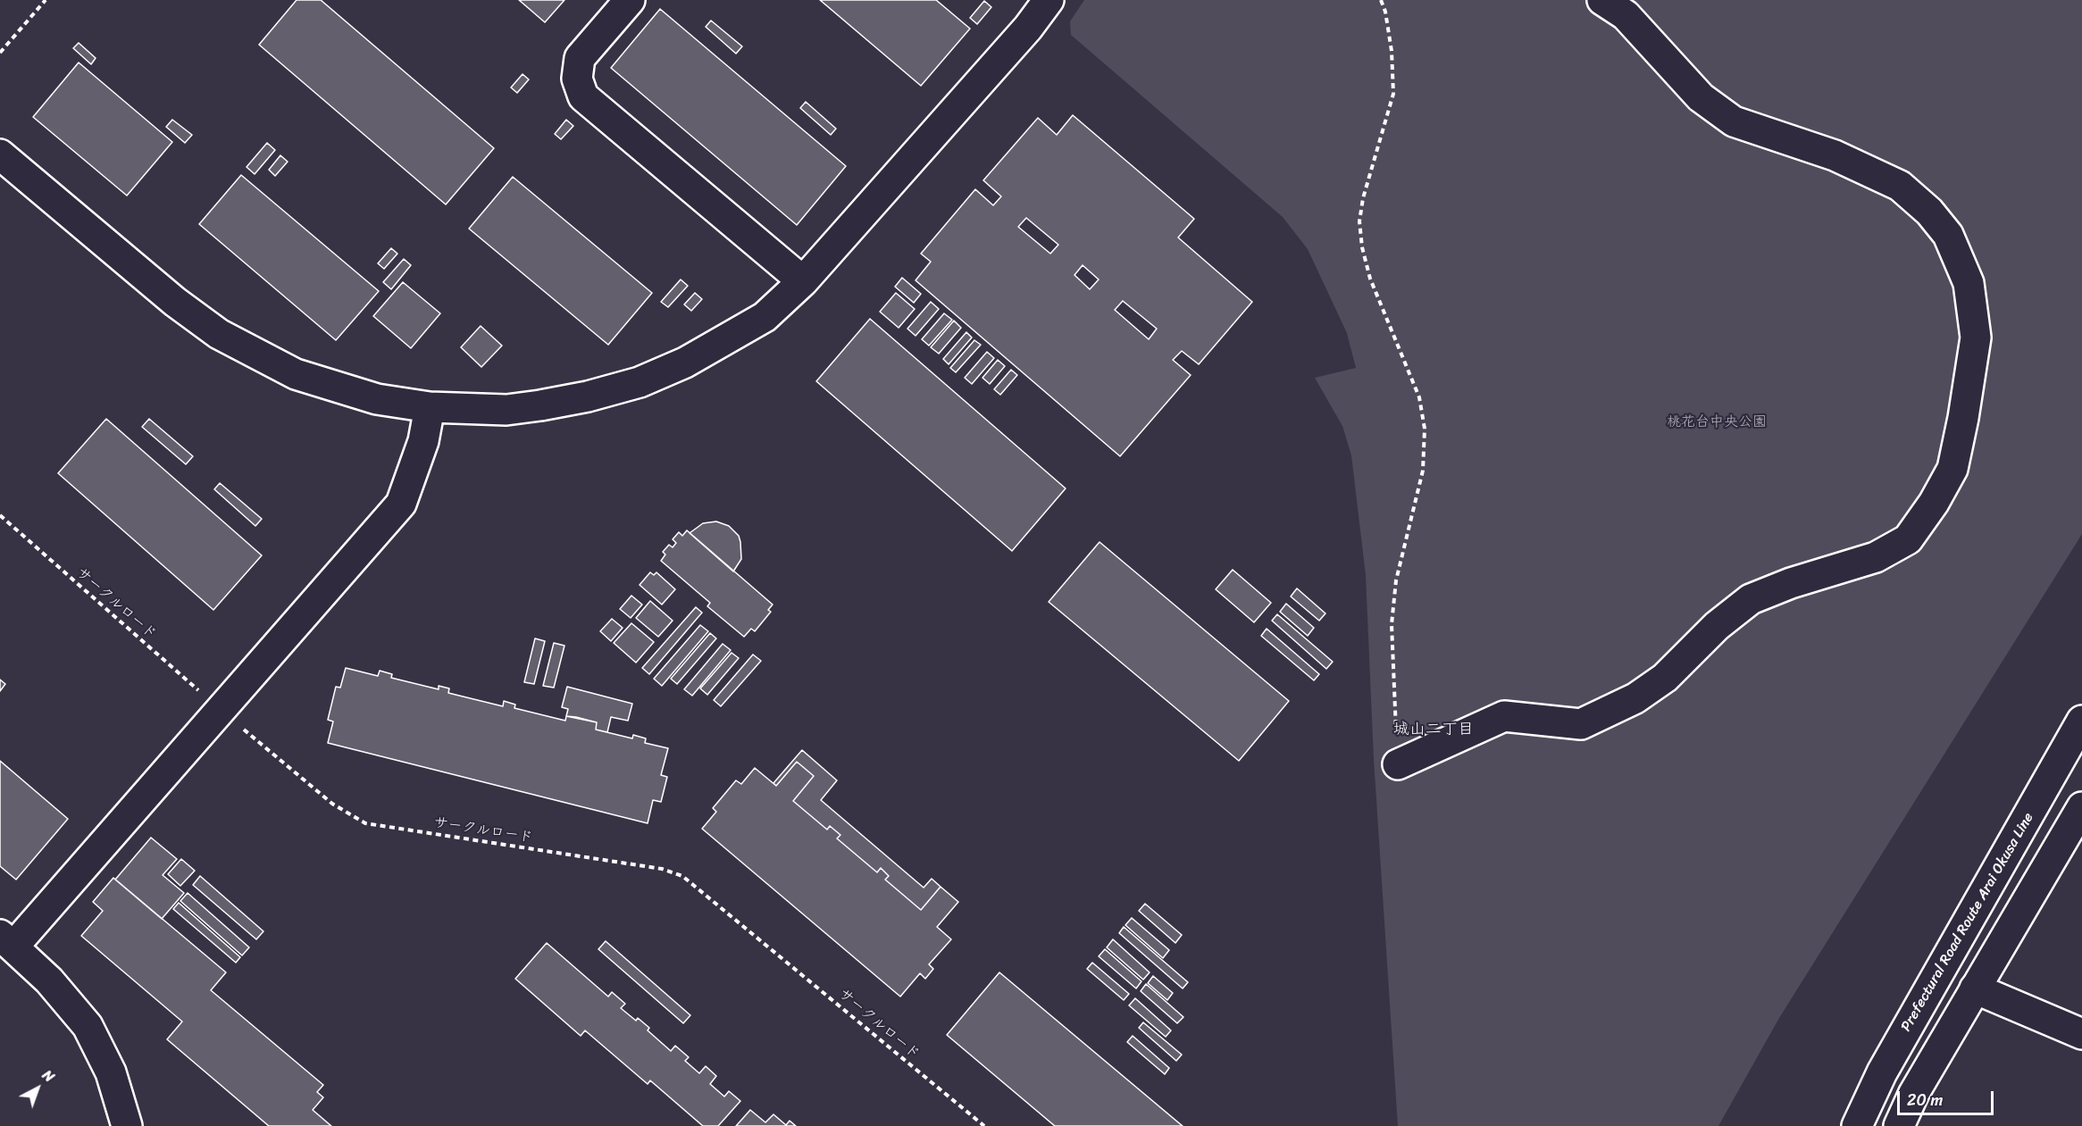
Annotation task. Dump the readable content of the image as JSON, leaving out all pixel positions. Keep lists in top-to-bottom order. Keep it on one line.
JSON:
{"streets":{"street":["Prefectural Road Route Arai Okusa Line"],"path":["サークルロード"]},"districts":["城山二丁目"],"parks":["桃花台中央公園"],"scale_bar":"20 m","north":"top right"}
